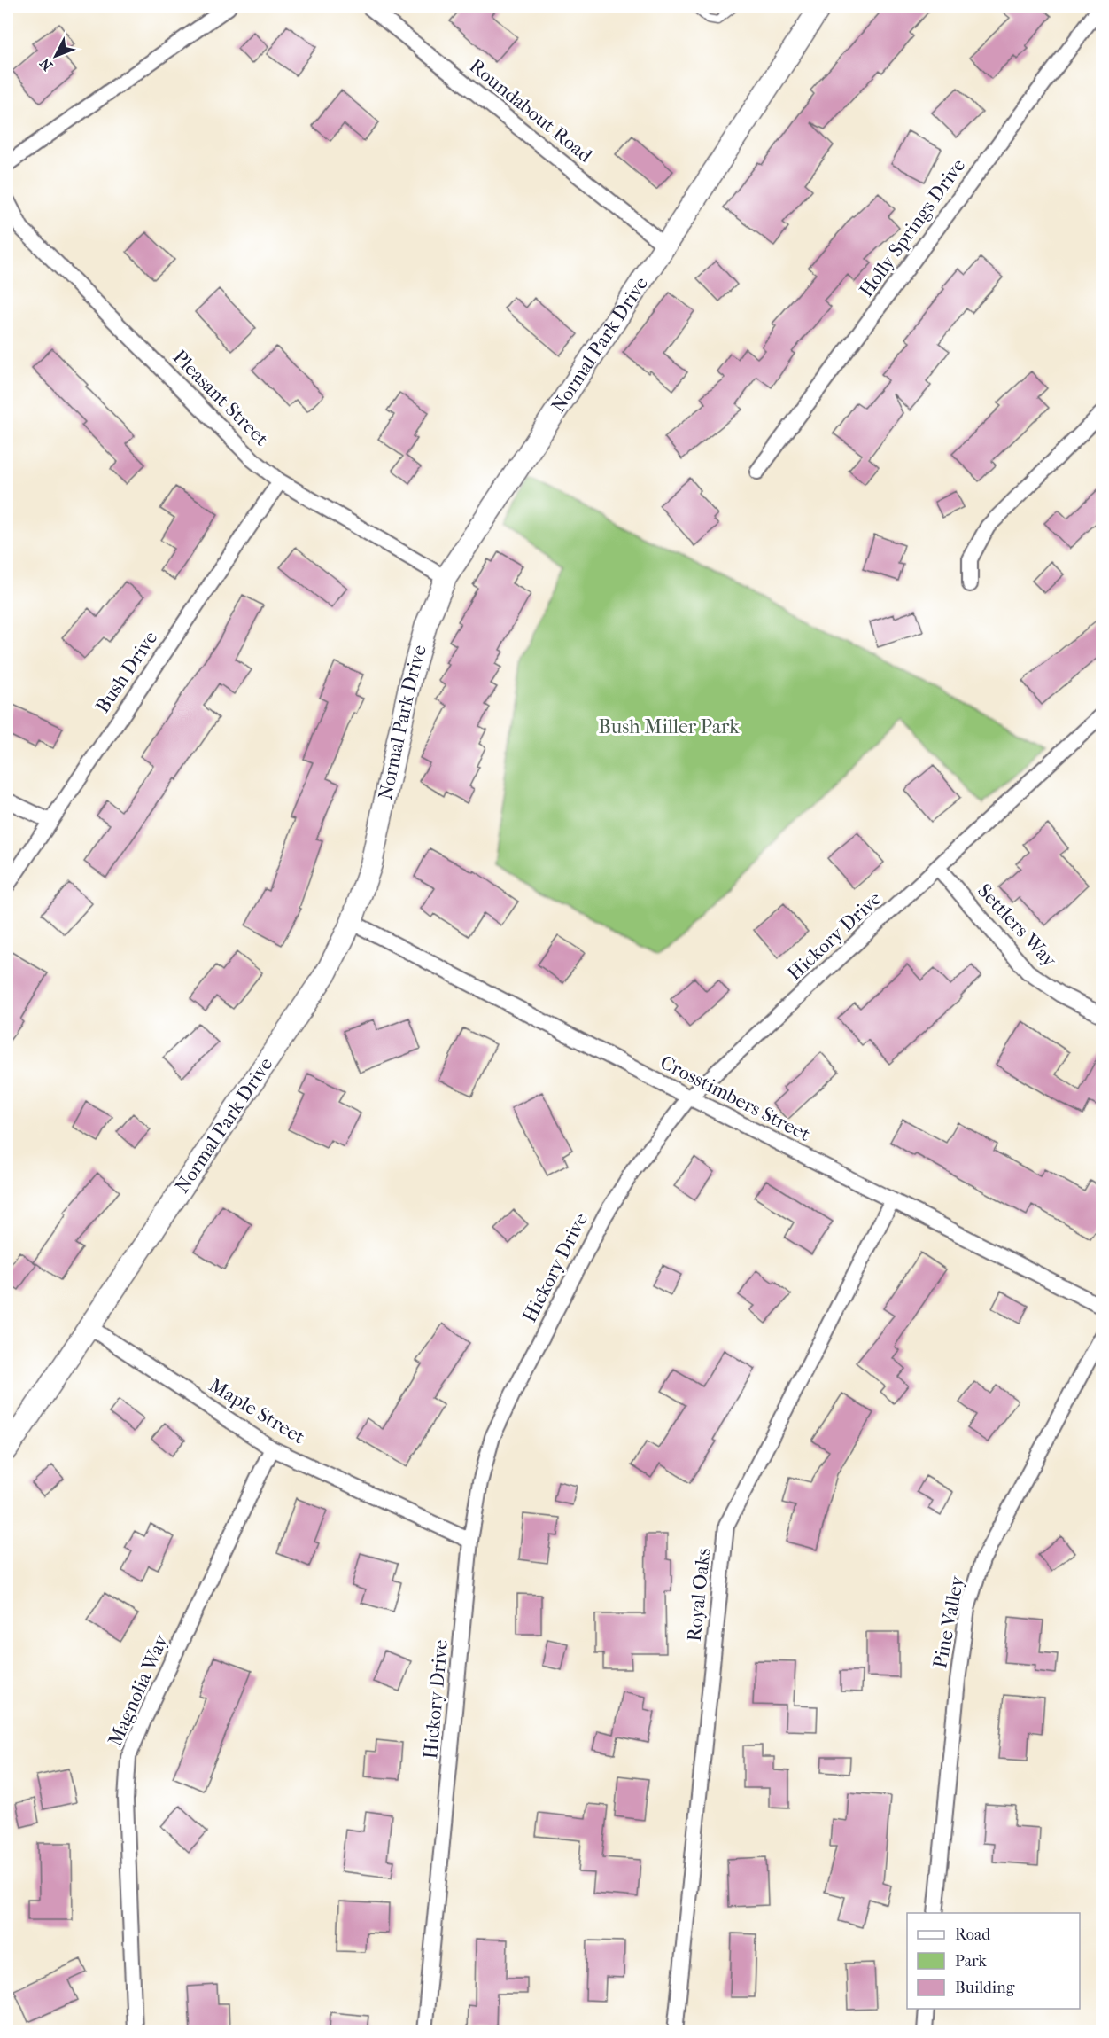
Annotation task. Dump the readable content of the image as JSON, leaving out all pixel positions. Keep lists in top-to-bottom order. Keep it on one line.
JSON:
{"streets":{"street":["Roundabout Road","Holly Springs Drive","Normal Park Drive","Pleasant Street","Bush Drive","Settlers Way","Hickory Drive","Crosstimbers Street","Maple Street","Royal Oaks","Pine Valley","Magnolia Way"]},"crossings":[["Roundabout Road","Normal Park Drive"],["Normal Park Drive","Pleasant Street"],["Normal Park Drive","Crosstimbers Street"],["Normal Park Drive","Maple Street"],["Pleasant Street","Bush Drive"],["Settlers Way","Hickory Drive"],["Hickory Drive","Crosstimbers Street"],["Hickory Drive","Maple Street"],["Crosstimbers Street","Royal Oaks"],["Maple Street","Magnolia Way"]],"parks":["Bush Miller Park"],"legend":["Road","Park","Building"],"north":"bottom left"}
